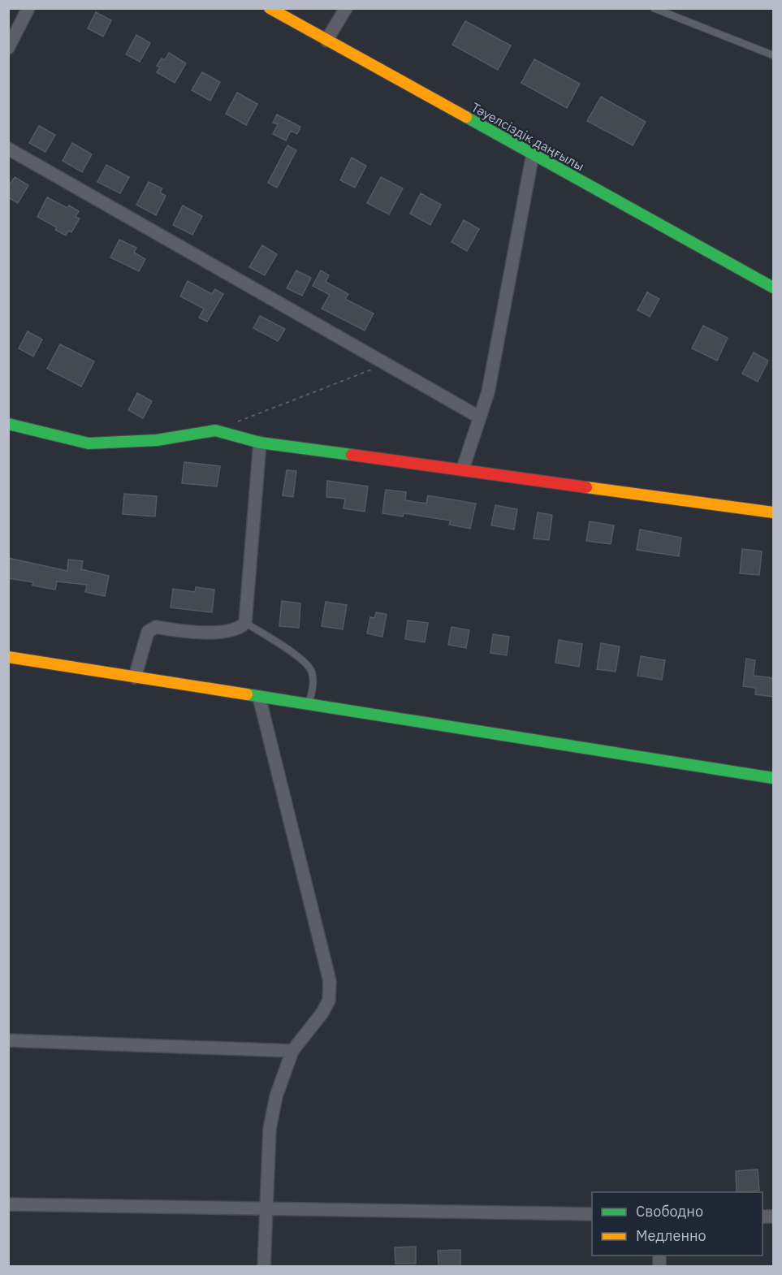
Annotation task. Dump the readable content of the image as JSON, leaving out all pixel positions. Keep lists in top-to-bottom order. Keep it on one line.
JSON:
{"streets":{"street":["Тәуелсіздік даңғылы"]},"legend":["Свободно","Медленно"]}
